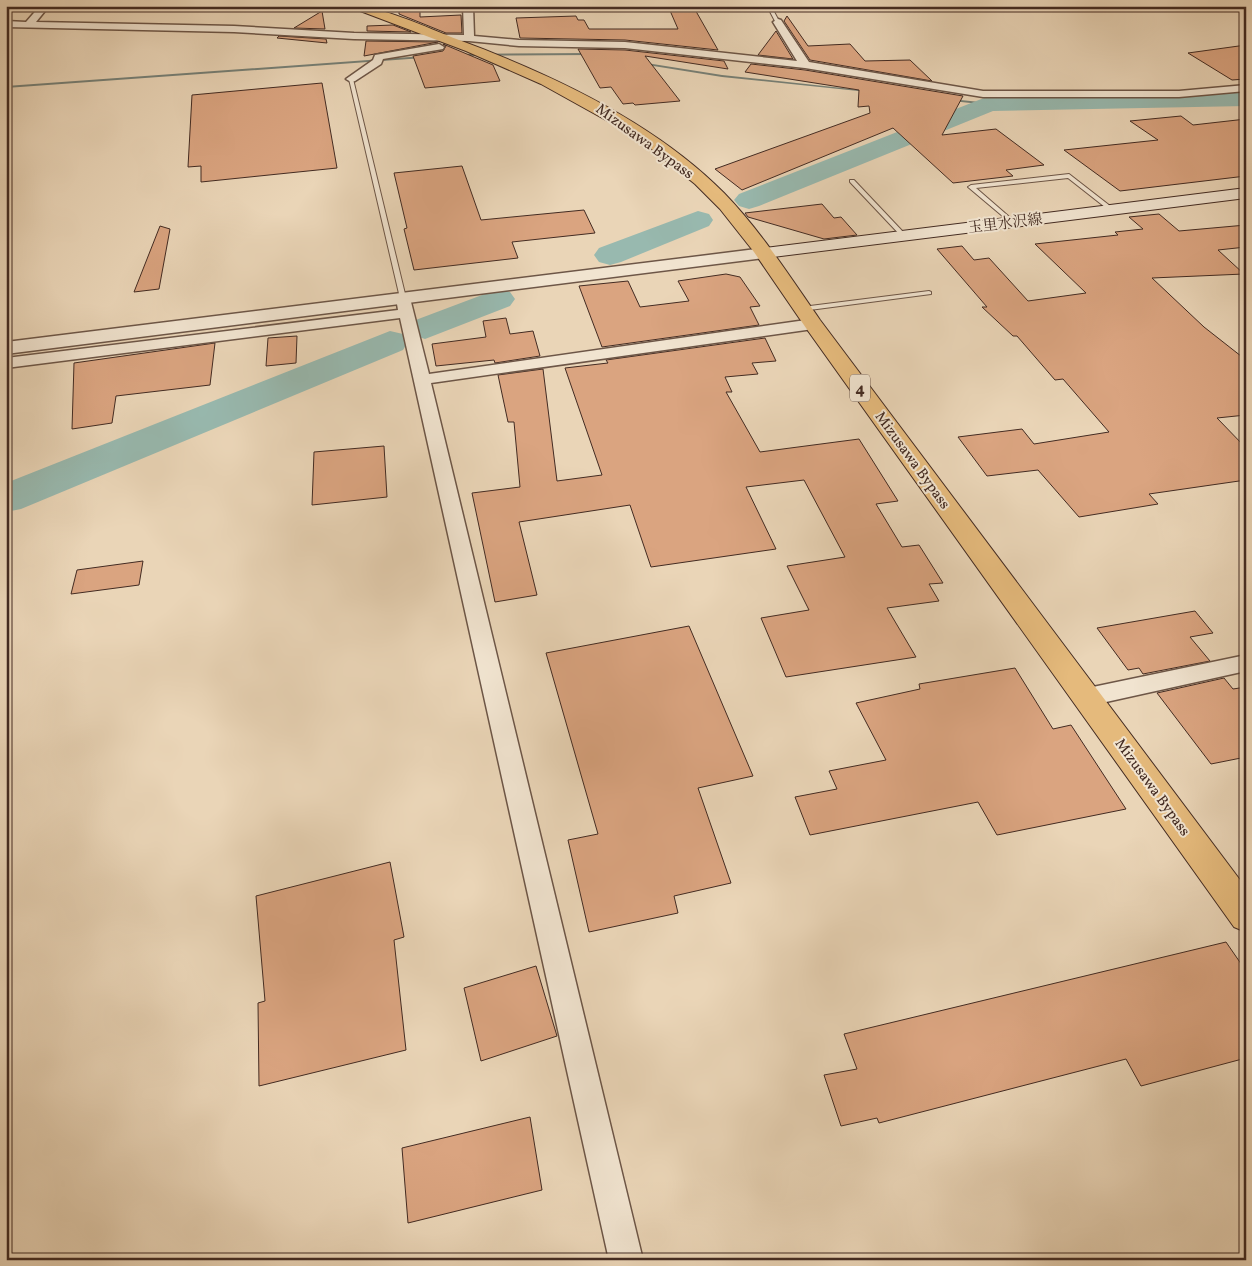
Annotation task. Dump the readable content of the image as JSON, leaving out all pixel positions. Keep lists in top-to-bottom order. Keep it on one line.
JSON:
{"streets":{"highway":["Mizusawa Bypass","4"],"main road":["玉里水沢線"]},"crossings":[["Mizusawa Bypass","玉里水沢線"]]}
